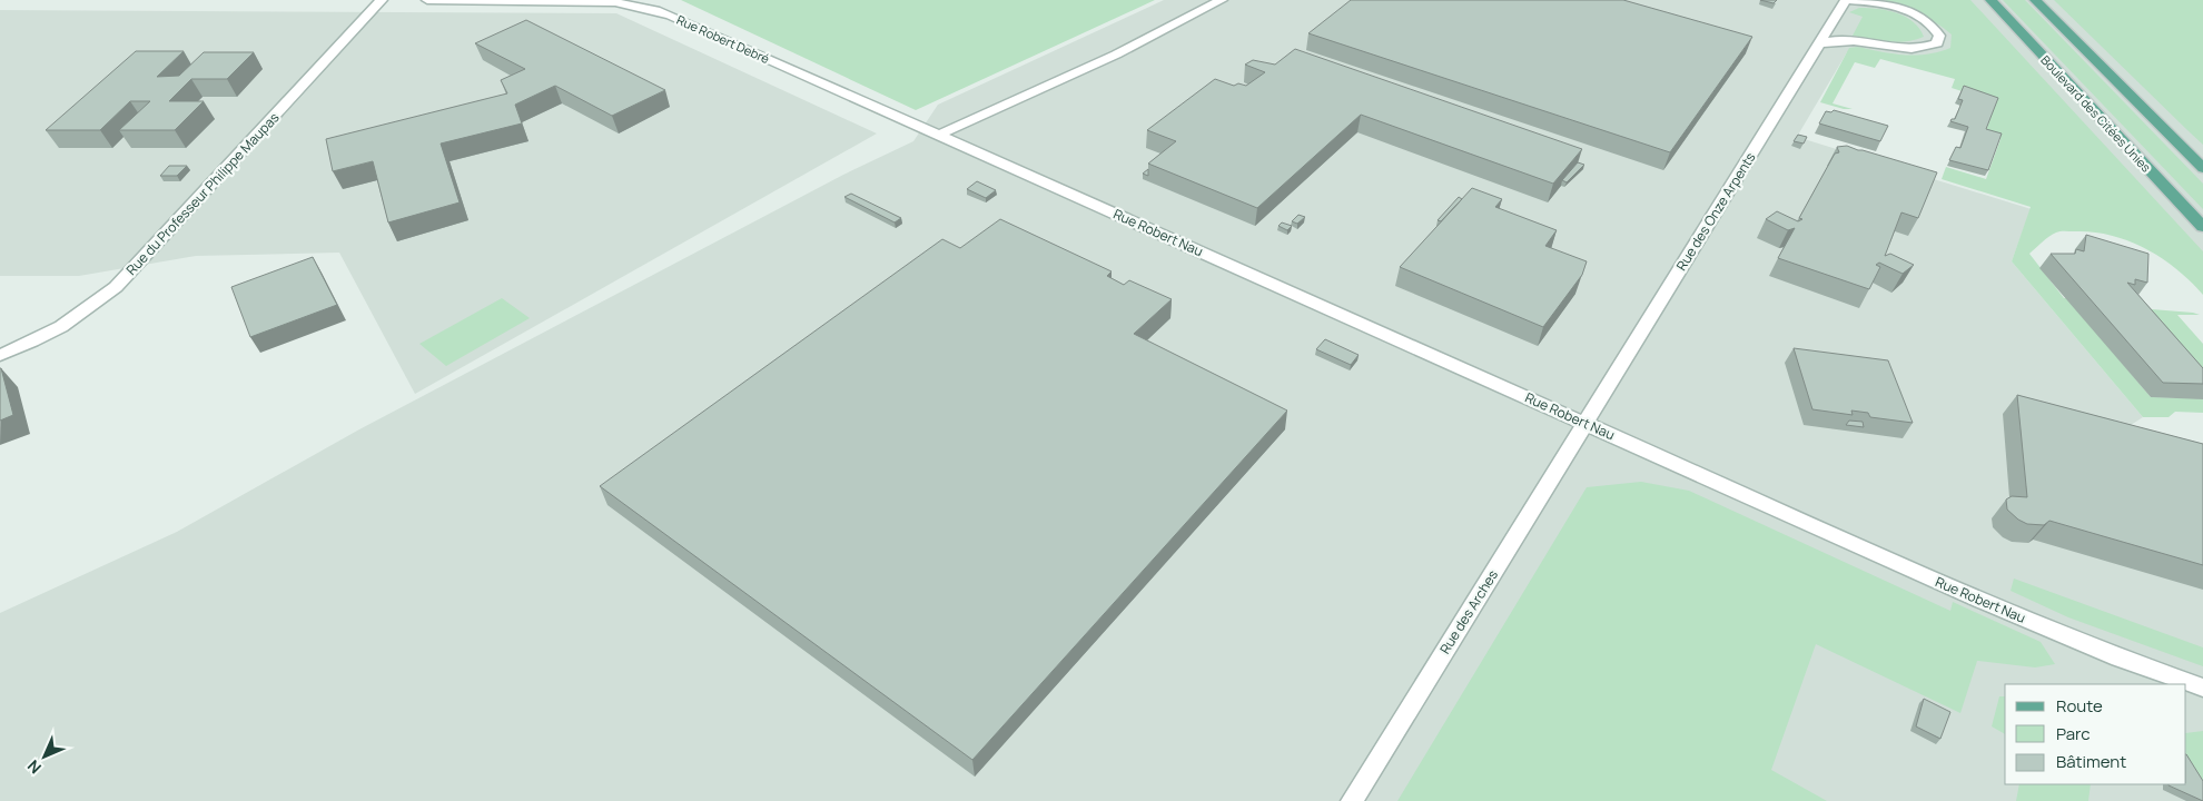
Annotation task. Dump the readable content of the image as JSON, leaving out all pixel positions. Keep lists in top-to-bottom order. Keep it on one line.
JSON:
{"streets":{"main road":["Boulevard des Citées Unies"],"street":["Rue Robert Debré","Rue du Professeur Philippe Maupas","Rue des Onze Arpents","Rue Robert Nau","Rue des Arches"]},"crossings":[["Rue Robert Debré","Rue Robert Nau"],["Rue des Onze Arpents","Rue Robert Nau"],["Rue des Onze Arpents","Rue des Arches"],["Rue Robert Nau","Rue des Arches"]],"legend":["Route","Parc","Bâtiment"],"north":"bottom left"}
